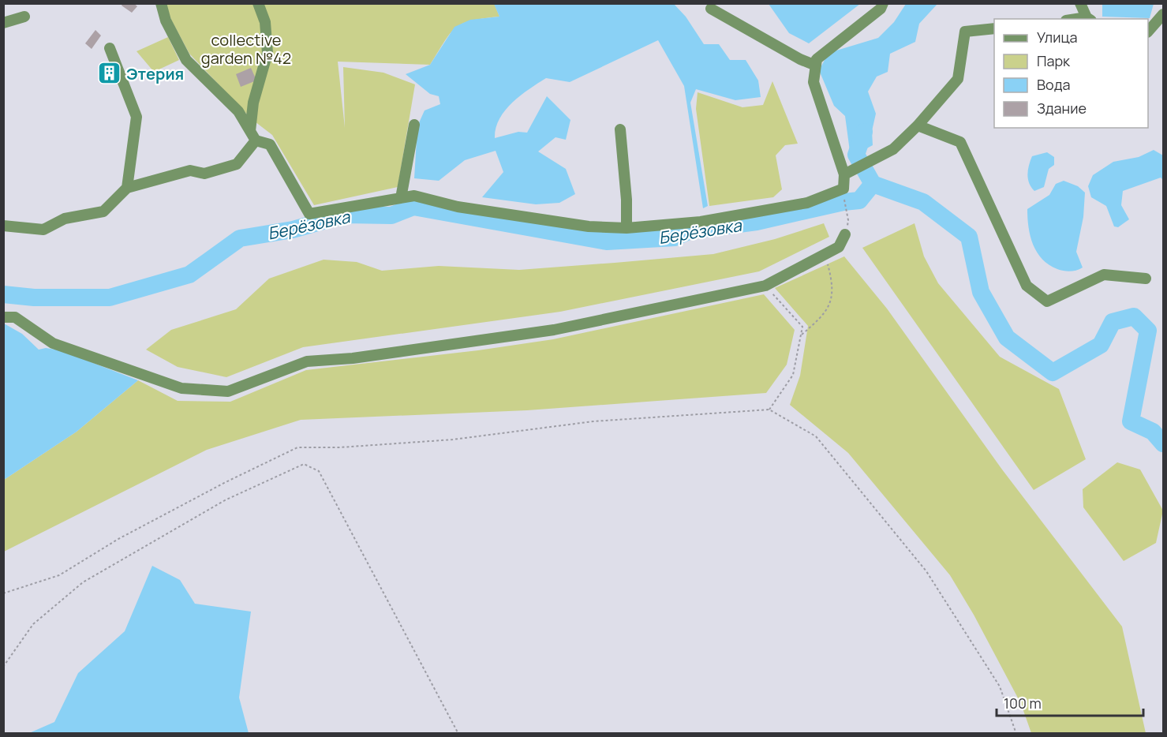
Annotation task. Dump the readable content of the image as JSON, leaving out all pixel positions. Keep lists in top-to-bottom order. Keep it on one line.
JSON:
{"water":["Берёзовка"],"parks":["collective garden №42"],"places":{"building":["Этерия"]},"legend":["Улица","Парк","Вода","Здание"],"scale_bar":"100 m"}
